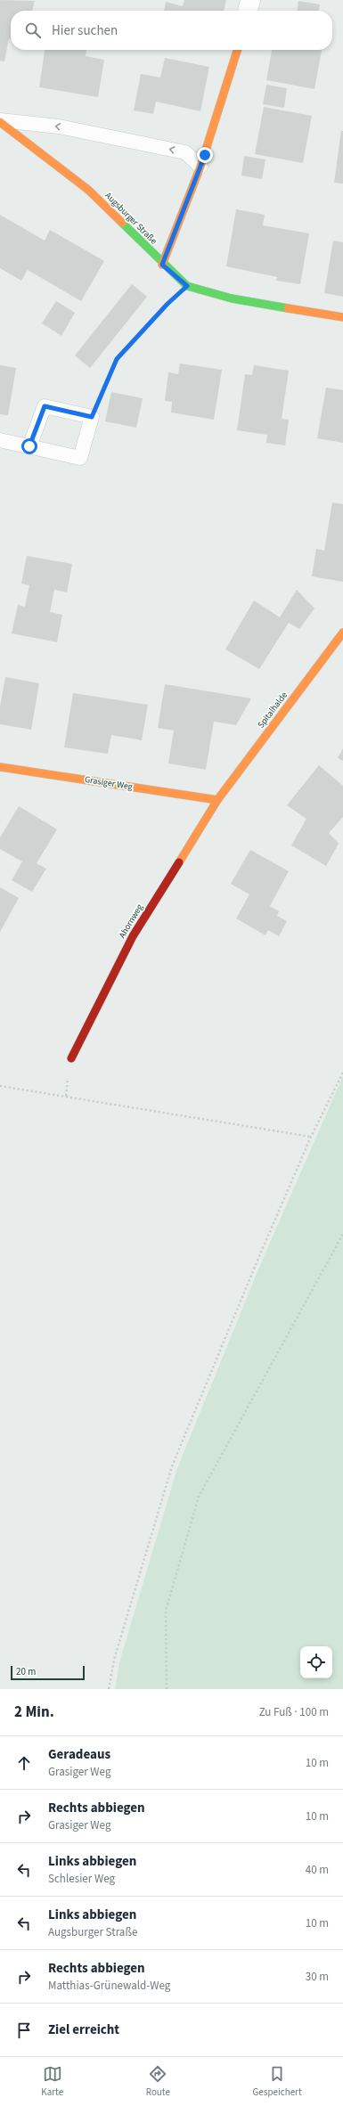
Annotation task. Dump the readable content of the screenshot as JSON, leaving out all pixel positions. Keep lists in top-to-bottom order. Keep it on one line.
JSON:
{"streets":{"street":["Augsburger Straße","Spitalhalde","Grasiger Weg","Ahornweg"]},"crossings":[["Spitalhalde","Grasiger Weg"],["Spitalhalde","Ahornweg"],["Grasiger Weg","Ahornweg"]],"scale_bar":"20 m","page":{"search":"Hier suchen","scale":"20 m","heading":["2 Min.","Zu Fuß · 100 m"],"list":[["Geradeaus","Grasiger Weg","10 m"],["Rechts abbiegen","Grasiger Weg","10 m"],["Links abbiegen","Schlesier Weg","40 m"],["Links abbiegen","Augsburger Straße","10 m"],["Rechts abbiegen","Matthias-Grünewald-Weg","30 m"],"Ziel erreicht"],"nav":["Karte","Route","Gespeichert"]}}
